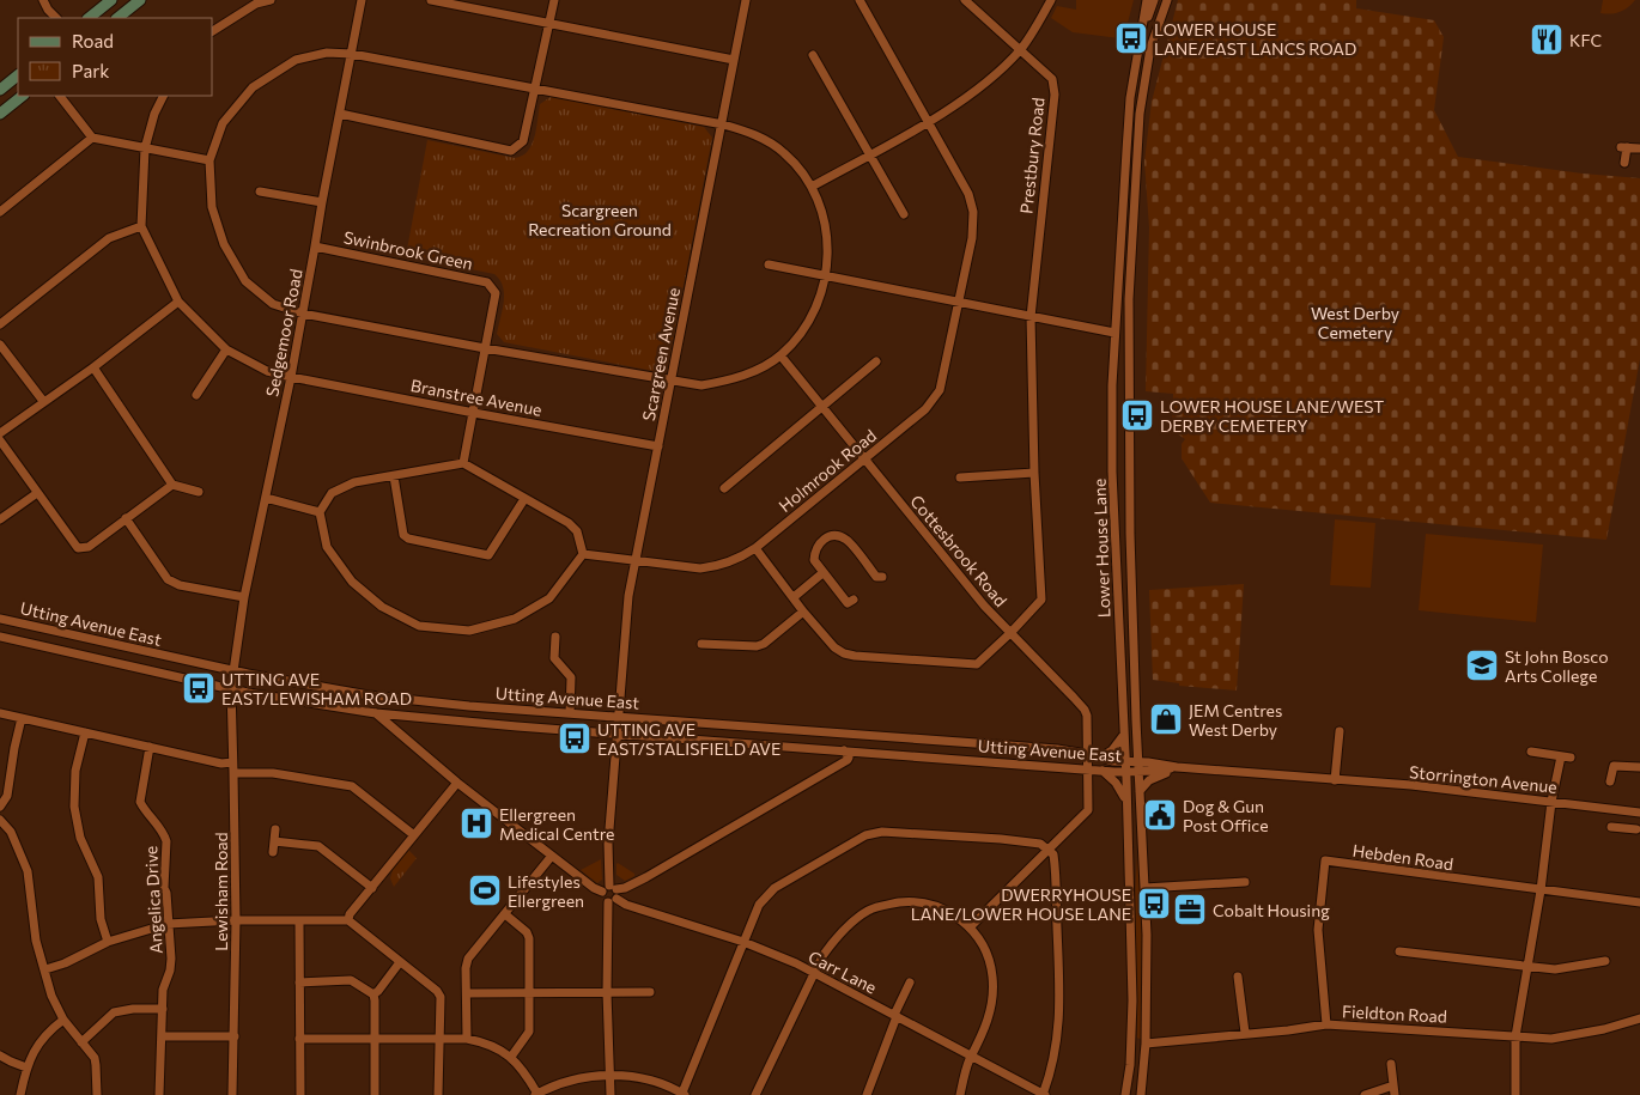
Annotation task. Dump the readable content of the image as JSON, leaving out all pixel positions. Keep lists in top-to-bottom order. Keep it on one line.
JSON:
{"streets":{"street":["Prestbury Road","Swinbrook Green","Sedgemoor Road","Scargreen Avenue","Branstree Avenue","Holmrook Road","Lower House Lane","Cottesbrook Road","Utting Avenue East","Storrington Avenue","Hebden Road","Lewisham Road","Angelica Drive","Carr Lane","Fieldton Road"]},"crossings":[["Prestbury Road","Holmrook Road"],["Prestbury Road","Cottesbrook Road"],["Swinbrook Green","Sedgemoor Road"],["Swinbrook Green","Branstree Avenue"],["Sedgemoor Road","Branstree Avenue"],["Sedgemoor Road","Utting Avenue East"],["Sedgemoor Road","Lewisham Road"],["Scargreen Avenue","Branstree Avenue"],["Scargreen Avenue","Holmrook Road"],["Scargreen Avenue","Utting Avenue East"],["Scargreen Avenue","Carr Lane"],["Holmrook Road","Cottesbrook Road"],["Lower House Lane","Utting Avenue East"],["Lower House Lane","Storrington Avenue"],["Lower House Lane","Fieldton Road"],["Cottesbrook Road","Utting Avenue East"],["Utting Avenue East","Storrington Avenue"],["Utting Avenue East","Lewisham Road"],["Utting Avenue East","Carr Lane"],["Hebden Road","Fieldton Road"]],"parks":["Scargreen Recreation Ground","West Derby Cemetery"],"places":{"bus stop":["LOWER HOUSE LANE/EAST LANCS ROAD","LOWER HOUSE LANE/WEST DERBY CEMETERY","UTTING AVE EAST/LEWISHAM ROAD","UTTING AVE EAST/STALISFIELD AVE","DWERRYHOUSE LANE/LOWER HOUSE LANE"],"restaurant":["KFC"],"school or university":["St John Bosco Arts College"],"shop":["JEM Centres West Derby"],"public building":["Dog & Gun Post Office"],"hospital":["Ellergreen Medical Centre"],"sports":["Lifestyles Ellergreen"],"office":["Cobalt Housing"]},"legend":["Road","Park"]}
